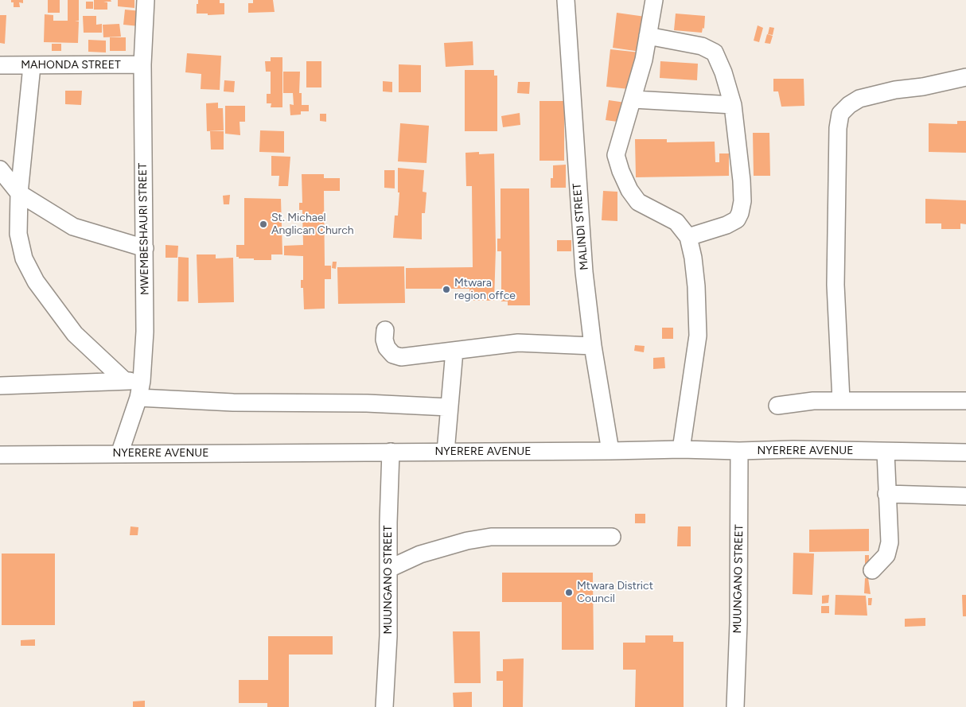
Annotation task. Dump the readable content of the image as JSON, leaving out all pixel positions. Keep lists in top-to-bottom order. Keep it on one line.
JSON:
{"streets":{"street":["MAHONDA STREET","MALINDI STREET","MWEMBESHAURI STREET","NYERERE AVENUE","MUUNGANO STREET"]},"crossings":[["MAHONDA STREET","MWEMBESHAURI STREET"],["MALINDI STREET","NYERERE AVENUE"],["MWEMBESHAURI STREET","NYERERE AVENUE"],["NYERERE AVENUE","MUUNGANO STREET"]],"places":["St. Michael Anglican Church","Mtwara region offce","Mtwara District Council"]}
